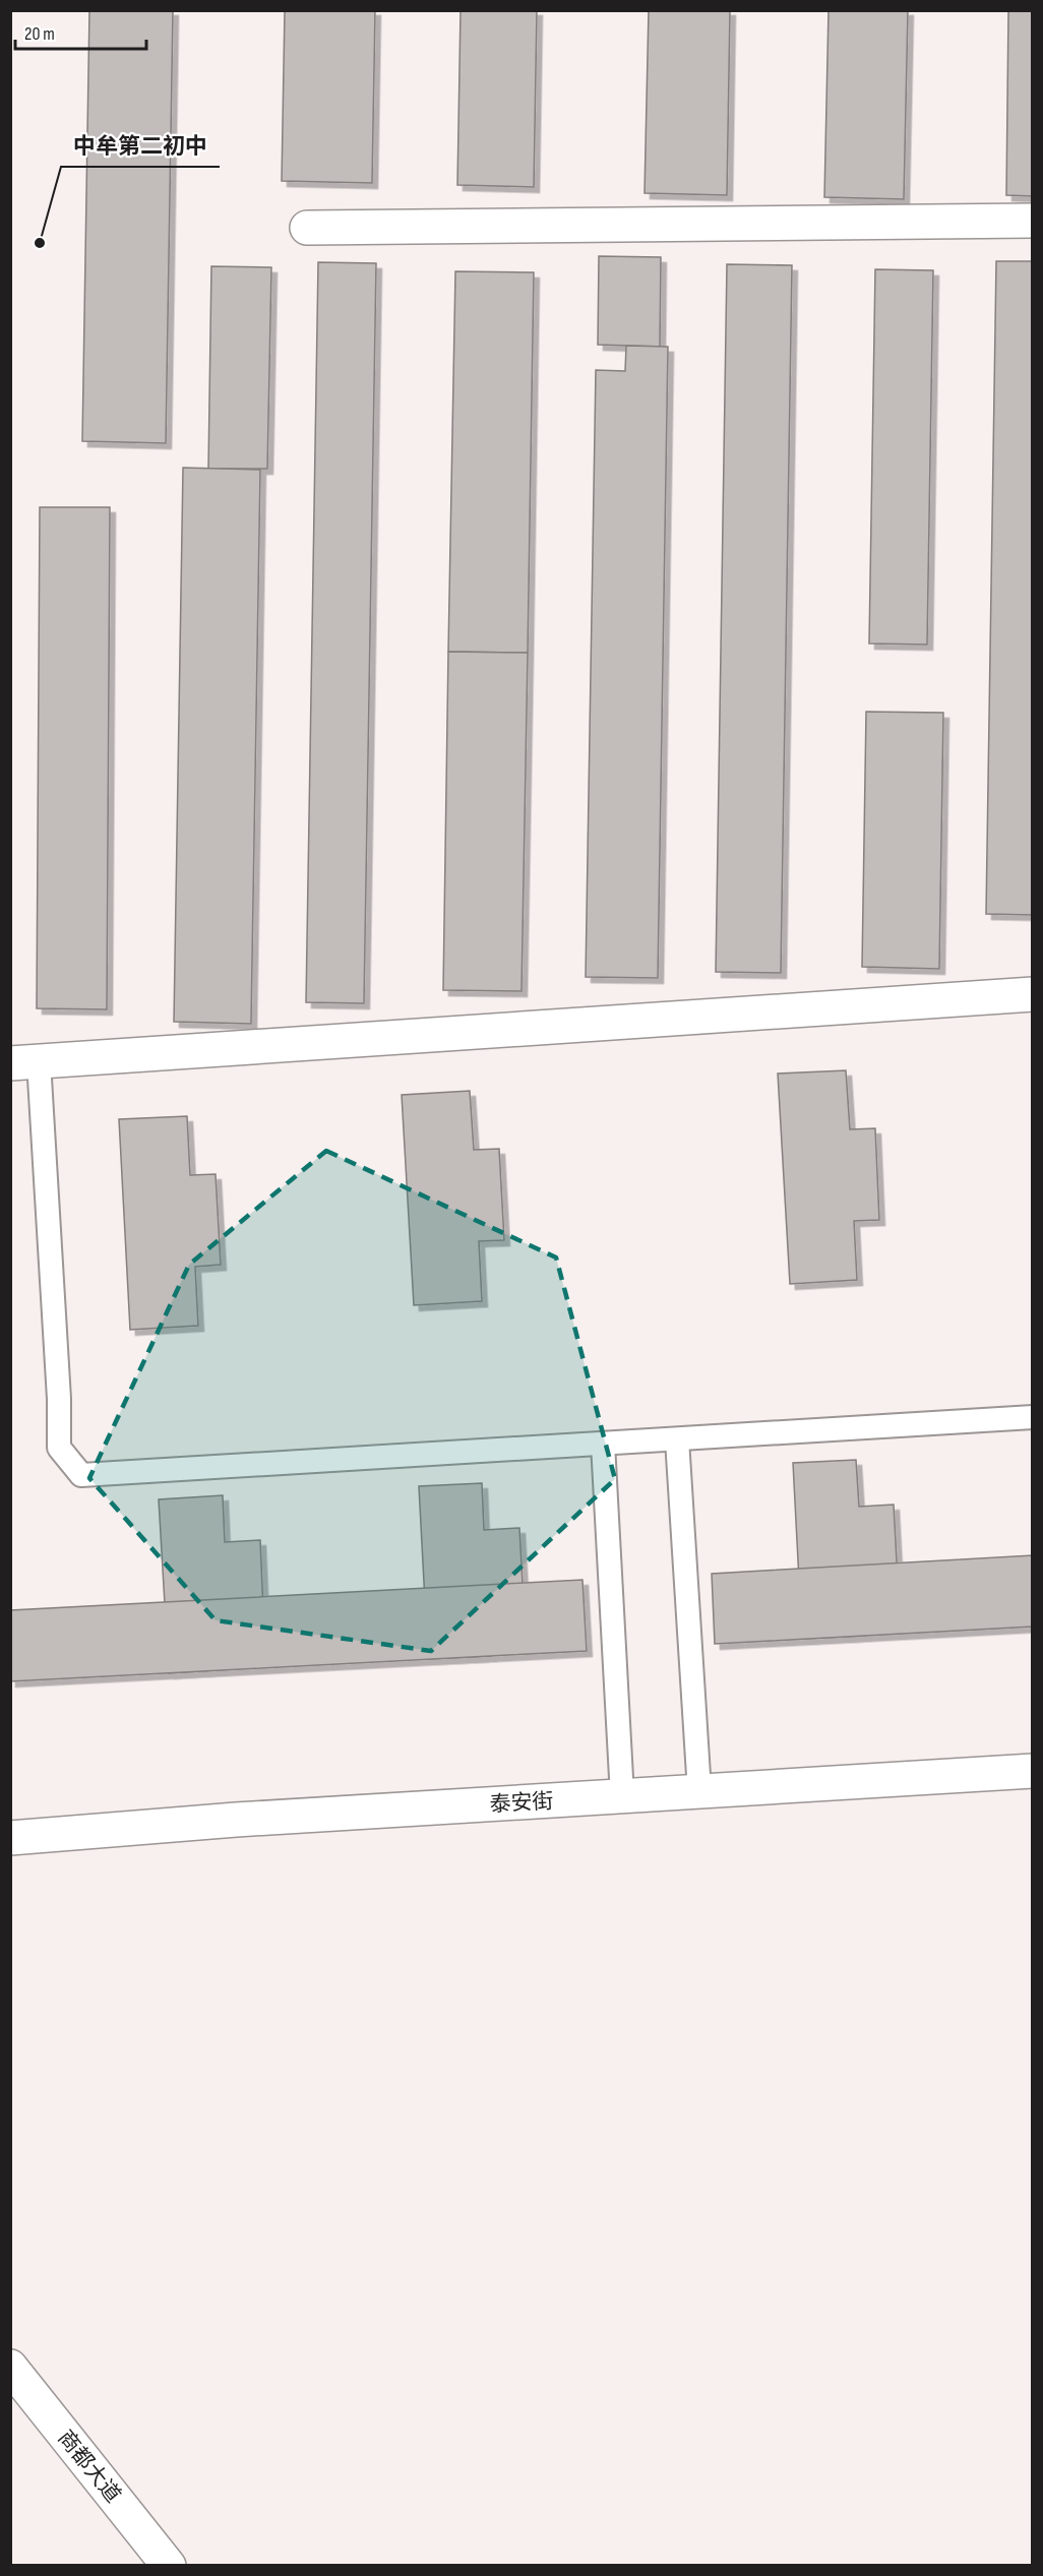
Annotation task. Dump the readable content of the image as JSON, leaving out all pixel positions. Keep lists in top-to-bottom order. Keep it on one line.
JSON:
{"streets":{"main road":["泰安街","商都大道"]},"places":["中牟第二初中"],"scale_bar":"20 m"}
